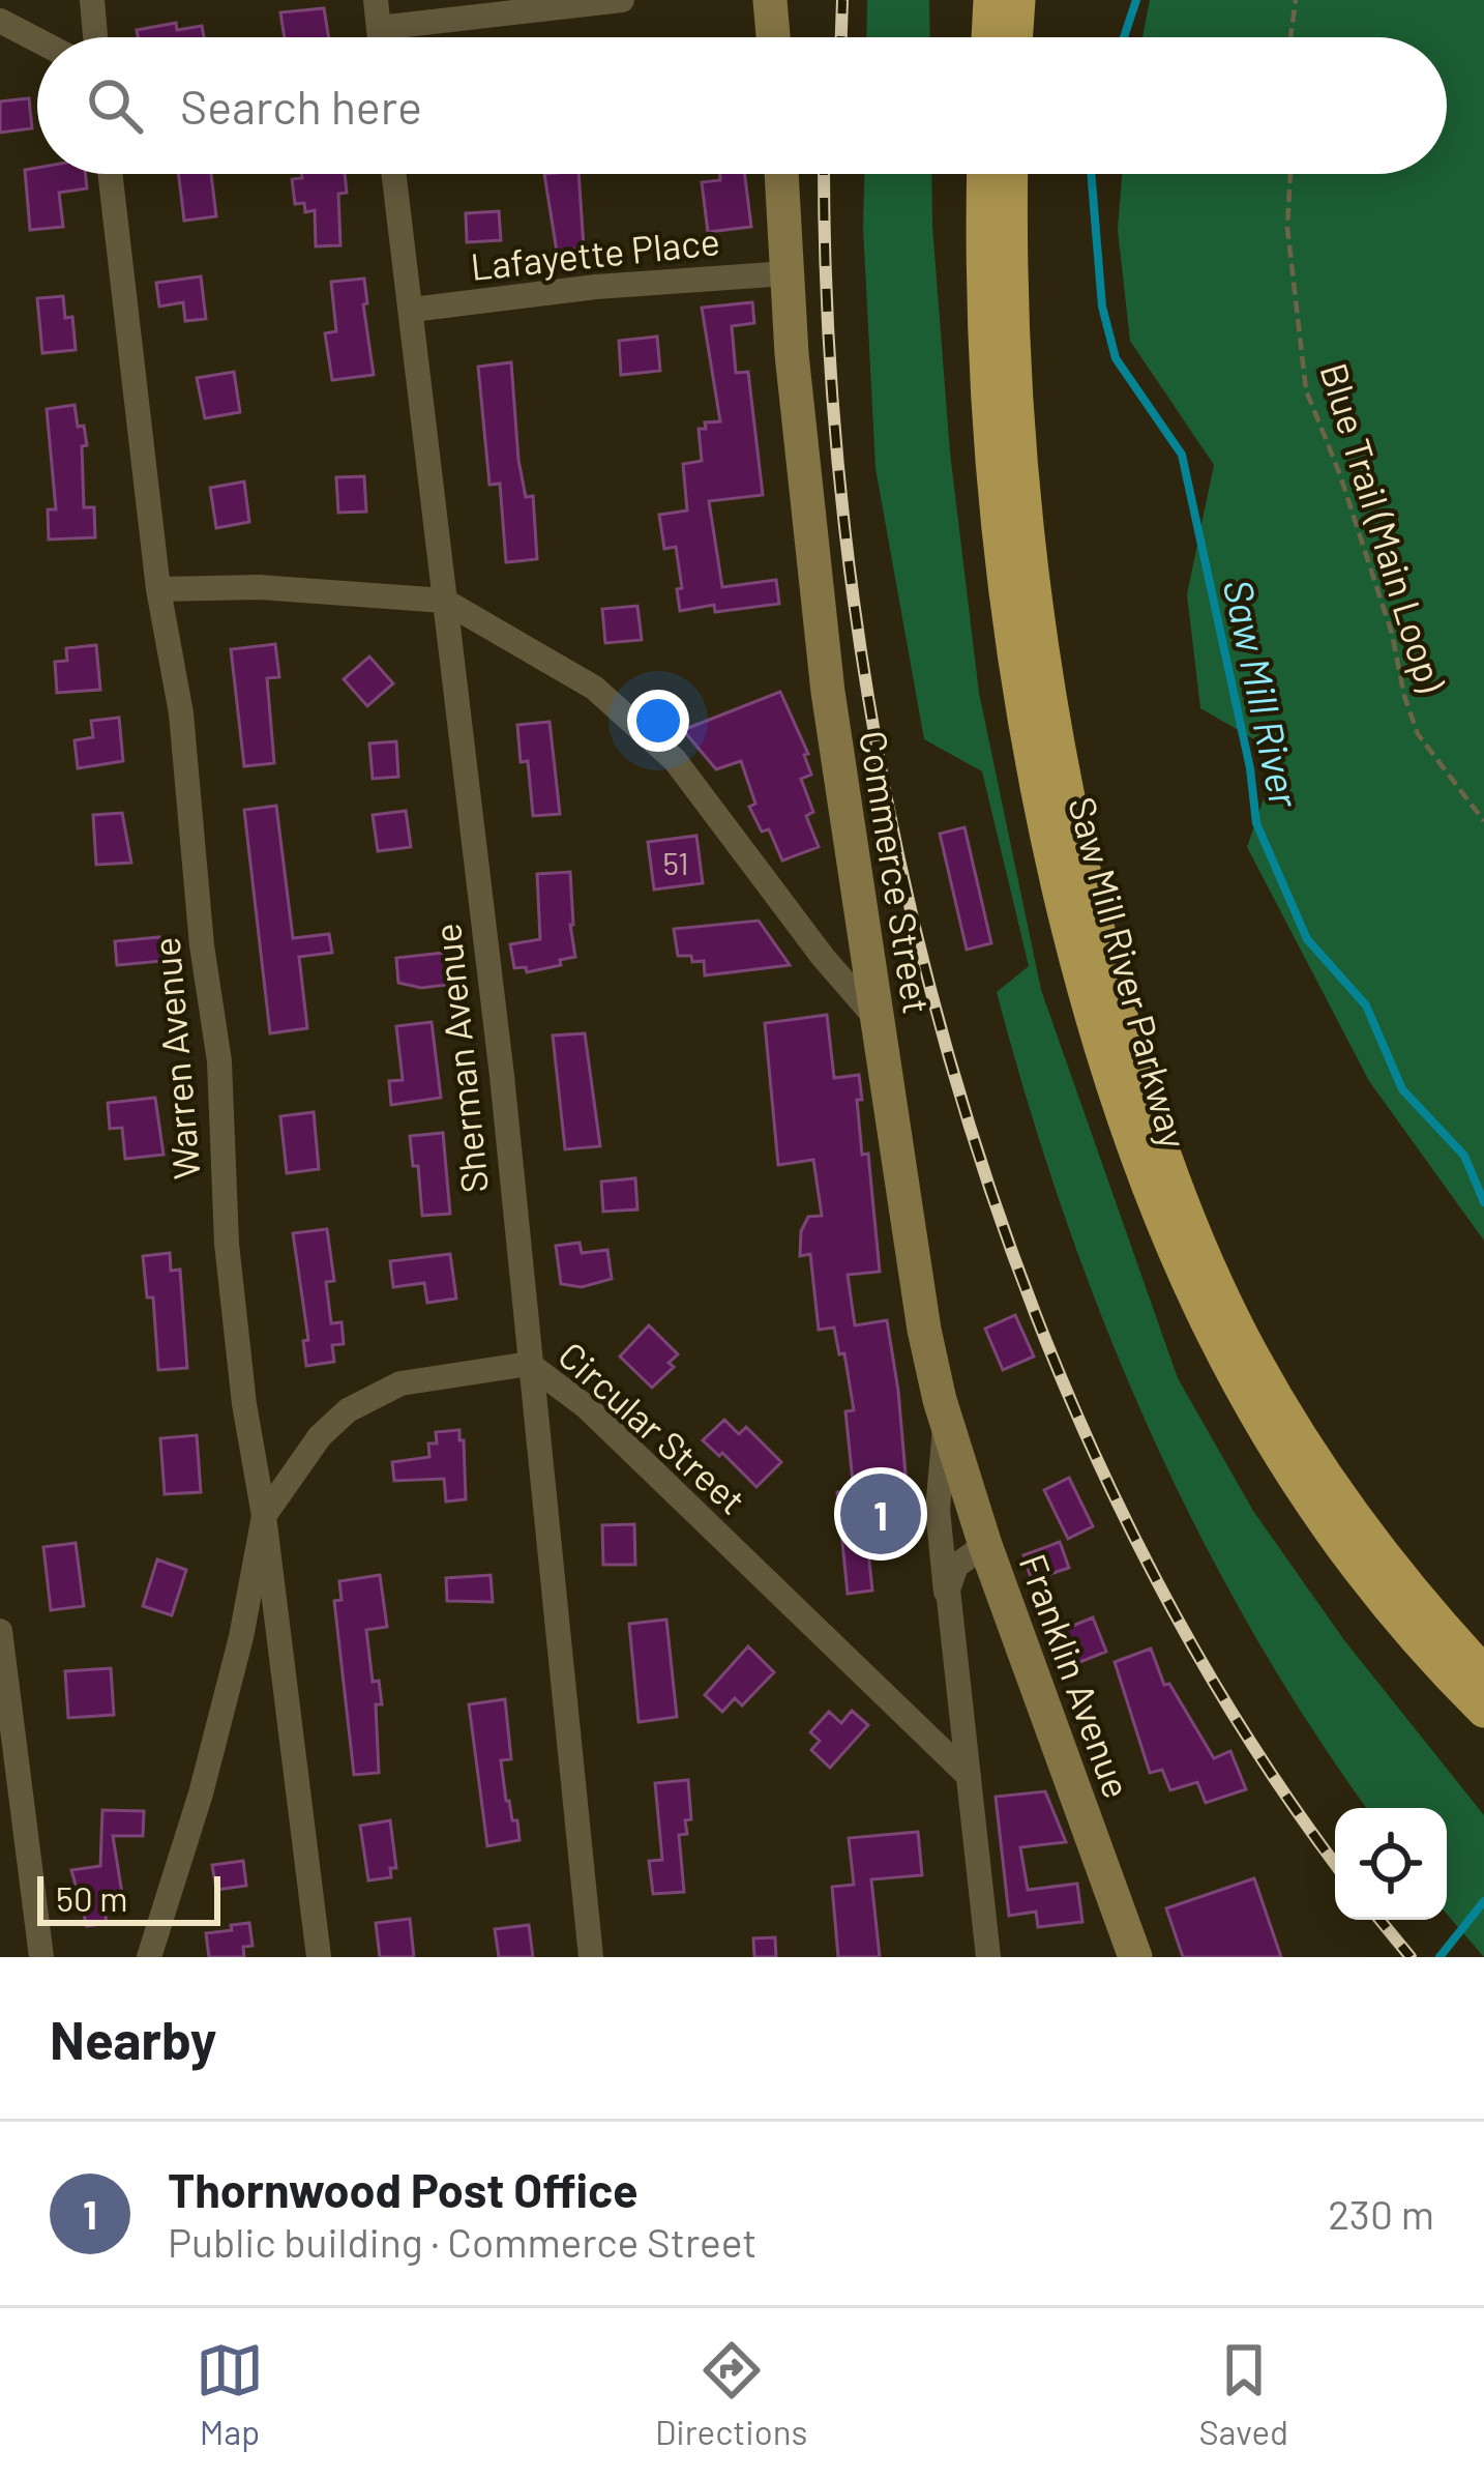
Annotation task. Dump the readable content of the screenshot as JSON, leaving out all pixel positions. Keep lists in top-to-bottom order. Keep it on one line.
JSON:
{"streets":{"highway":["Saw Mill River Parkway"],"main road":["Commerce Street","Franklin Avenue"],"street":["Lafayette Place","Warren Avenue","Sherman Avenue","Circular Street"],"path":["Blue Trail (Main Loop)"]},"crossings":[["Lafayette Place","Commerce Street"],["Lafayette Place","Sherman Avenue"],["Commerce Street","Circular Street"],["Commerce Street","Franklin Avenue"],["Warren Avenue","Circular Street"],["Sherman Avenue","Circular Street"]],"water":["Saw Mill River"],"house_numbers":["51"],"scale_bar":"50 m","page":{"search":"Search here","pins":"1","scale":"50 m","heading":"Nearby","list":[{"mark":"1","name":"Thornwood Post Office","note":"Public building · Commerce Street","value":"230 m"}],"nav":["Map","Directions","Saved"]}}
